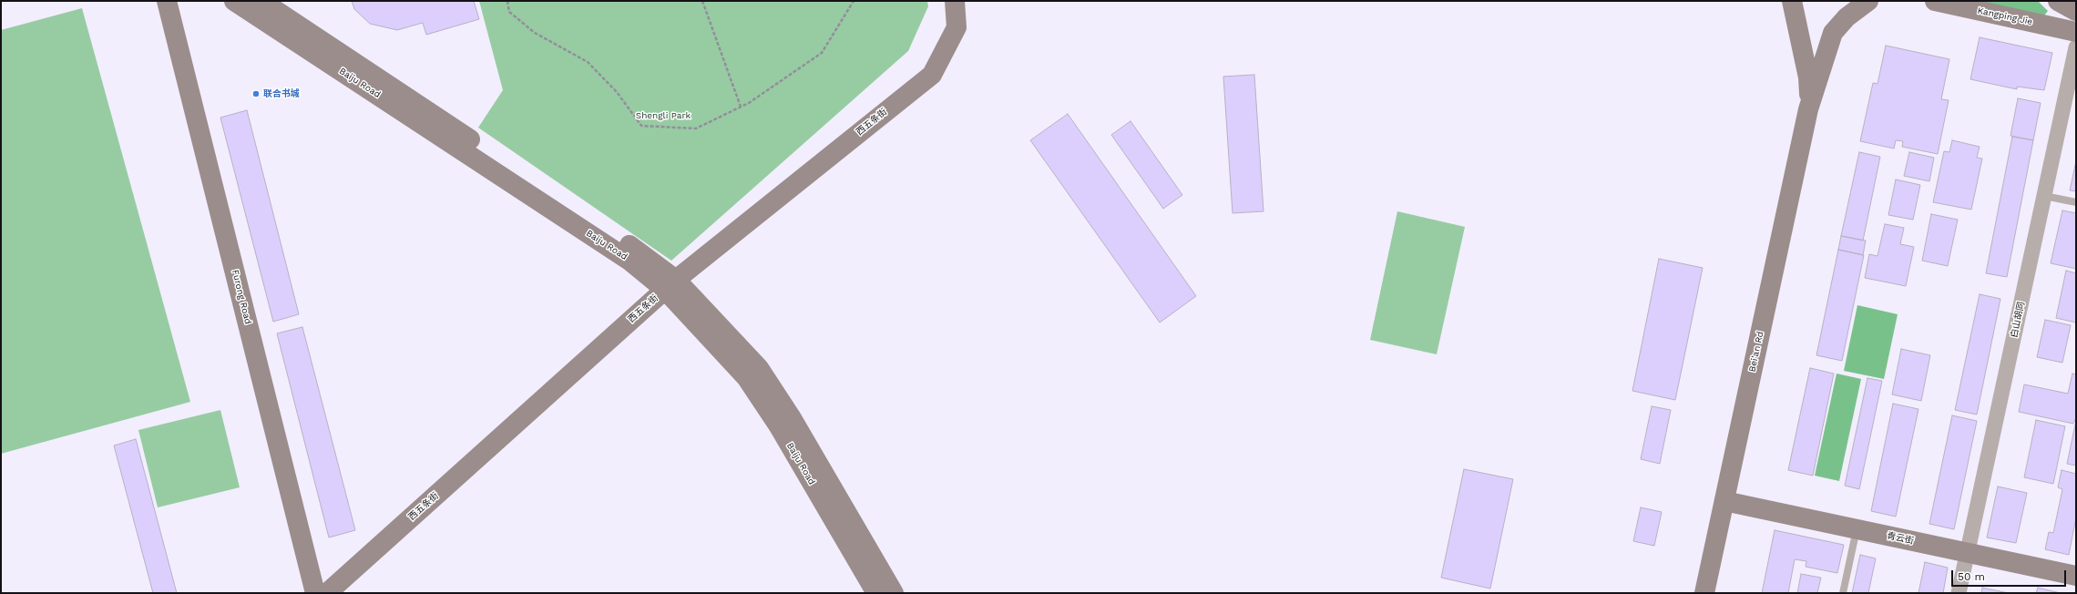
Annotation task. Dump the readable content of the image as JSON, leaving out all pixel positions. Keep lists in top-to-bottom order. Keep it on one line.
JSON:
{"streets":{"main road":["Kangping Jie","Baiju Road","西五条街","Furong Road","Bei’an Rd","青云街"],"street":["白山胡同"]},"crossings":[["Baiju Road","西五条街"],["白山胡同","青云街"],["Bei’an Rd","青云街"]],"parks":["Shengli Park"],"places":["联合书城"],"scale_bar":"50 m"}
